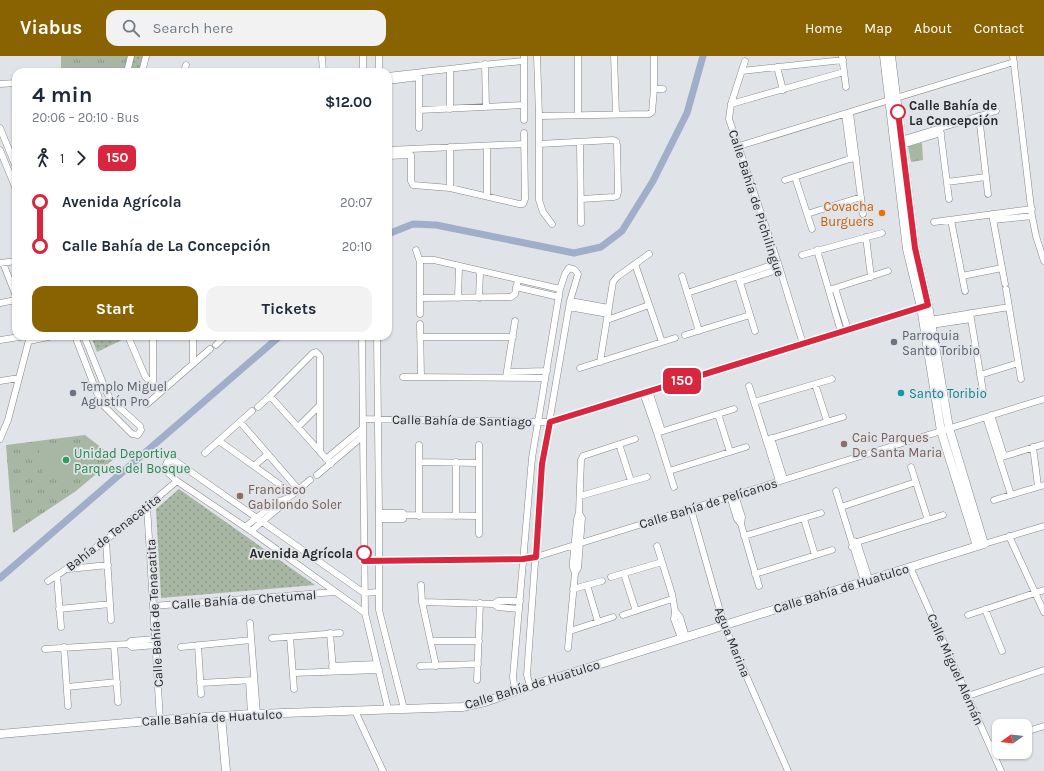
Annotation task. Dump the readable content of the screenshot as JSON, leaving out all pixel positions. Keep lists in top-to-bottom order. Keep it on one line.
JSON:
{"streets":{"street":["Calle Bahía de Pichilingue","Calle Bahía de Santiago","Calle Bahía de Pelícanos","Bahía de Tenacatita","Calle Bahía de Huatulco","Calle Bahía de Chetumal","Calle Bahía de Tenacatita","Agua Marina","Calle Miguel Alemán"]},"crossings":[["Calle Bahía de Pichilingue","Calle Bahía de Santiago"],["Calle Bahía de Pelícanos","Agua Marina"],["Bahía de Tenacatita","Calle Bahía de Tenacatita"],["Calle Bahía de Huatulco","Calle Bahía de Tenacatita"],["Calle Bahía de Huatulco","Agua Marina"],["Calle Bahía de Huatulco","Calle Miguel Alemán"],["Calle Bahía de Chetumal","Calle Bahía de Tenacatita"]],"places":["Calle Bahía de La Concepción","Covacha Burguers","Parroquia Santo Toribio","Templo Miguel Agustín Pro","Santo Toribio","Caic Parques De Santa Maria","Unidad Deportiva Parques del Bosque","Francisco Gabilondo Soler","Avenida Agrícola"],"lines":["bus line 150"],"north":"left","page":{"header":"Viabus","search":"Search here","nav":["Home","Map","About","Contact"],"on_map":"150","heading":["4 min","20:06 – 20:10 · Bus","$12.00"],"legs":["1","150"],"list":[{"name":"Avenida Agrícola","value":"20:07"},{"name":"Calle Bahía de La Concepción","value":"20:10"}],"buttons":["Start","Tickets"]}}
